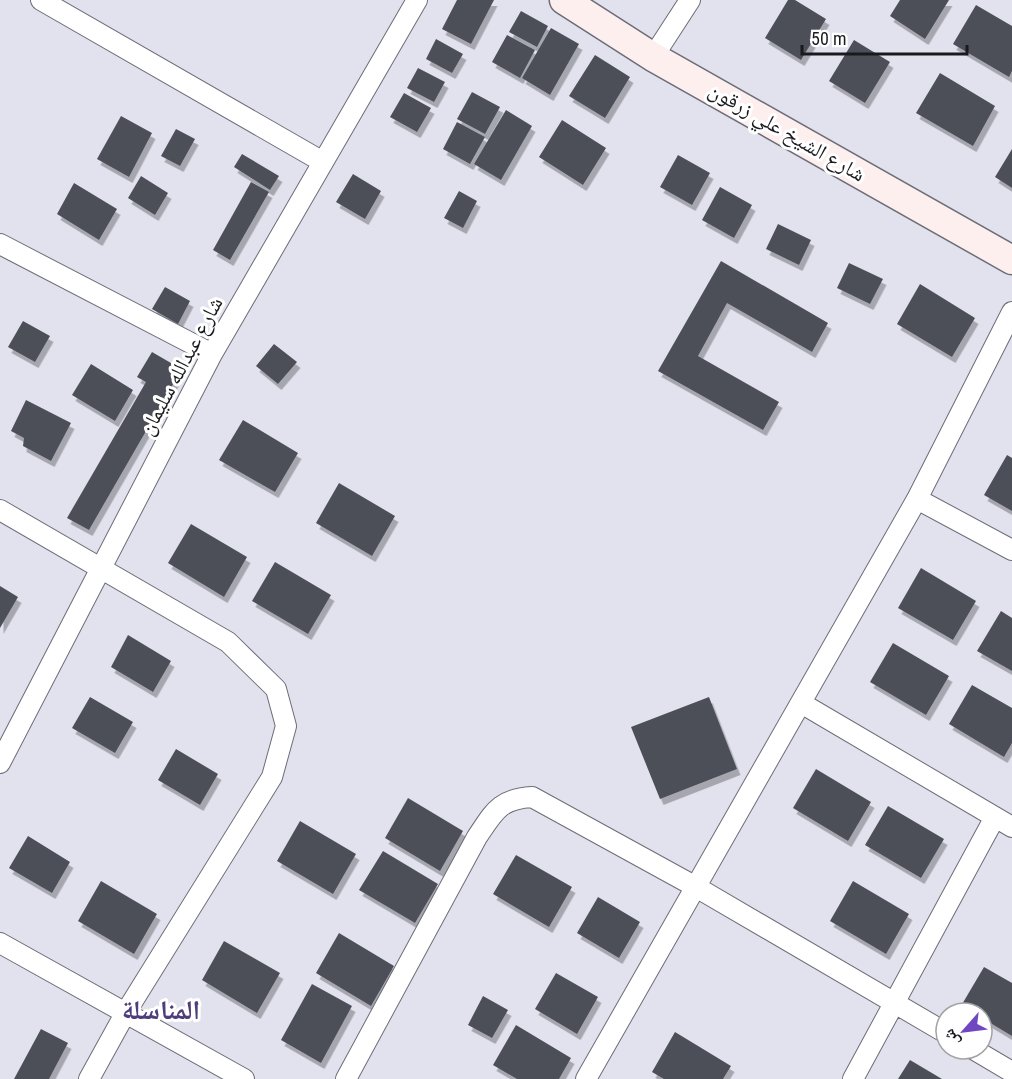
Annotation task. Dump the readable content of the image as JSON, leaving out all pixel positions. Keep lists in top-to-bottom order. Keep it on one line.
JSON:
{"streets":{"main road":["شارع الشيخ علي زرقون"],"street":["شارع عبدالله سليمان"]},"districts":["المناسلة"],"scale_bar":"50 m","north":"bottom left"}
